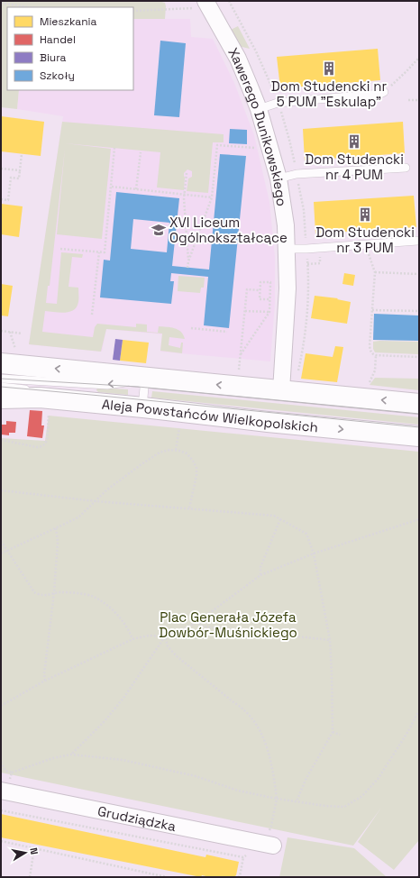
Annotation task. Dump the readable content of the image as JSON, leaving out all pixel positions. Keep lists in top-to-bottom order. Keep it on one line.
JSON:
{"streets":{"street":["Xawerego Dunikowskiego","Aleja Powstańców Wielkopolskich","Grudziądzka"]},"parks":["Plac Generała Józefa Dowbór-Muśnickiego"],"places":{"building":["Dom Studencki nr 5 PUM \"Eskulap\"","Dom Studencki nr 4 PUM","Dom Studencki nr 3 PUM"],"school or university":["XVI Liceum Ogólnokształcące"]},"legend":["Mieszkania","Handel","Biura","Szkoły"],"north":"right"}
